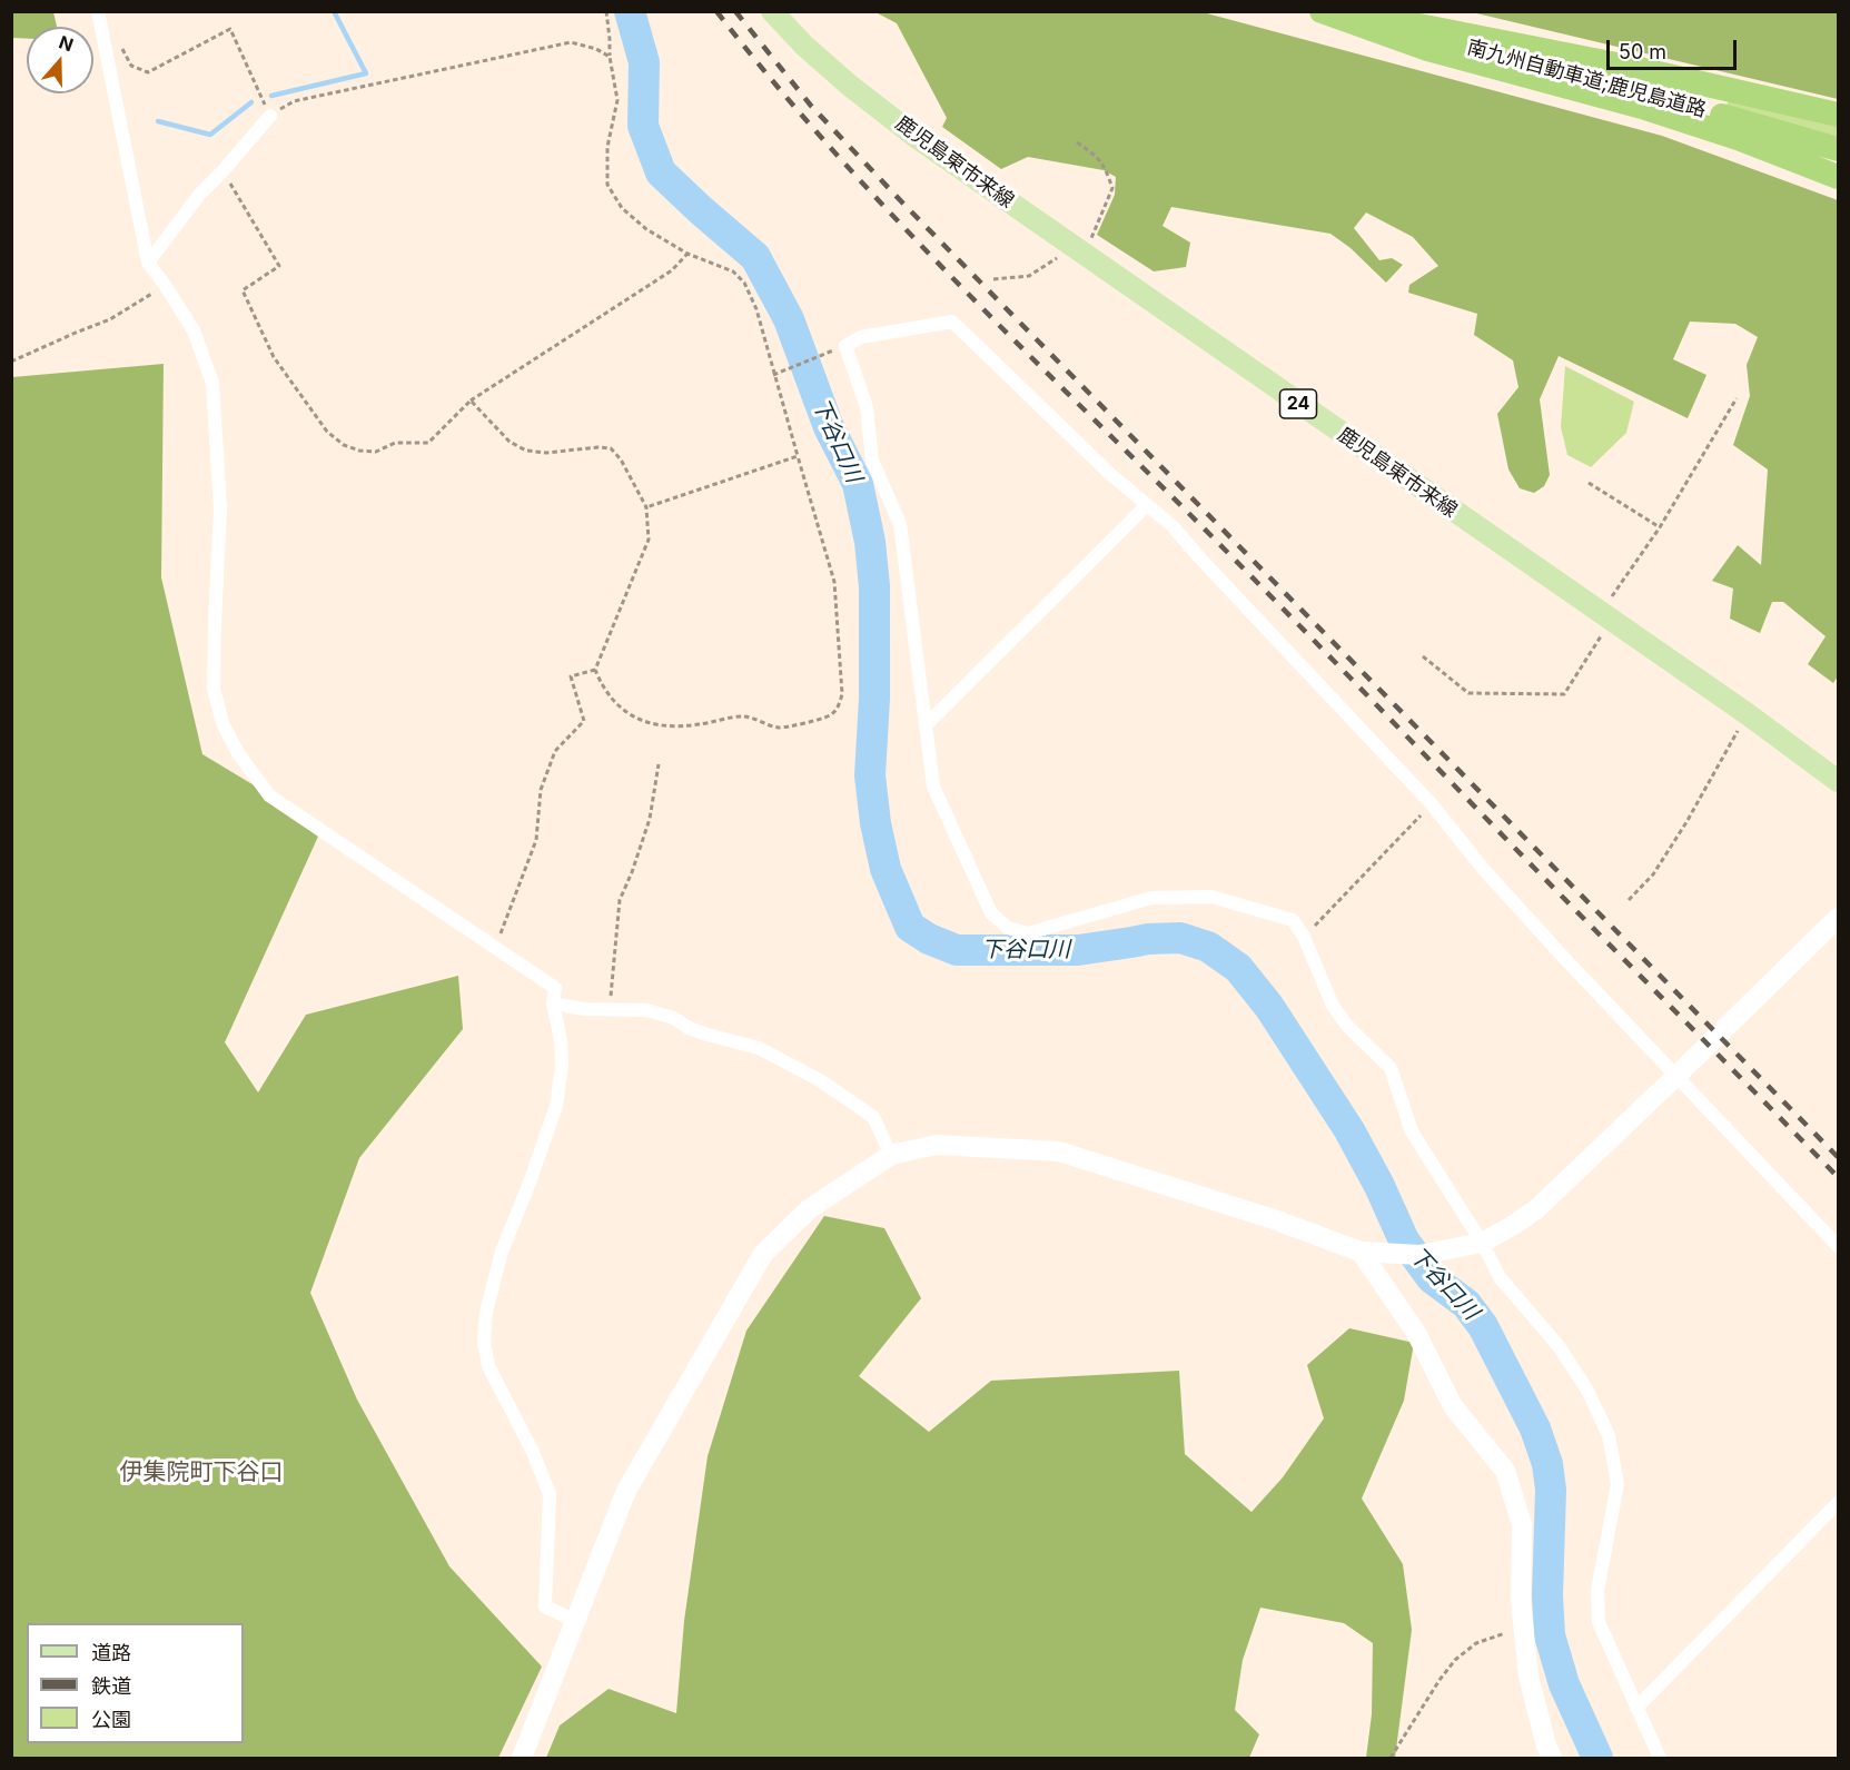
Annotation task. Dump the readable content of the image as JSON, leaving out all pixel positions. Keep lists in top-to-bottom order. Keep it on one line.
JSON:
{"streets":{"highway":["南九州自動車道;鹿児島道路"],"main road":["鹿児島東市来線","24"]},"districts":["伊集院町下谷口"],"water":["下谷口川"],"legend":["道路","鉄道","公園"],"scale_bar":"50 m","north":"top"}
